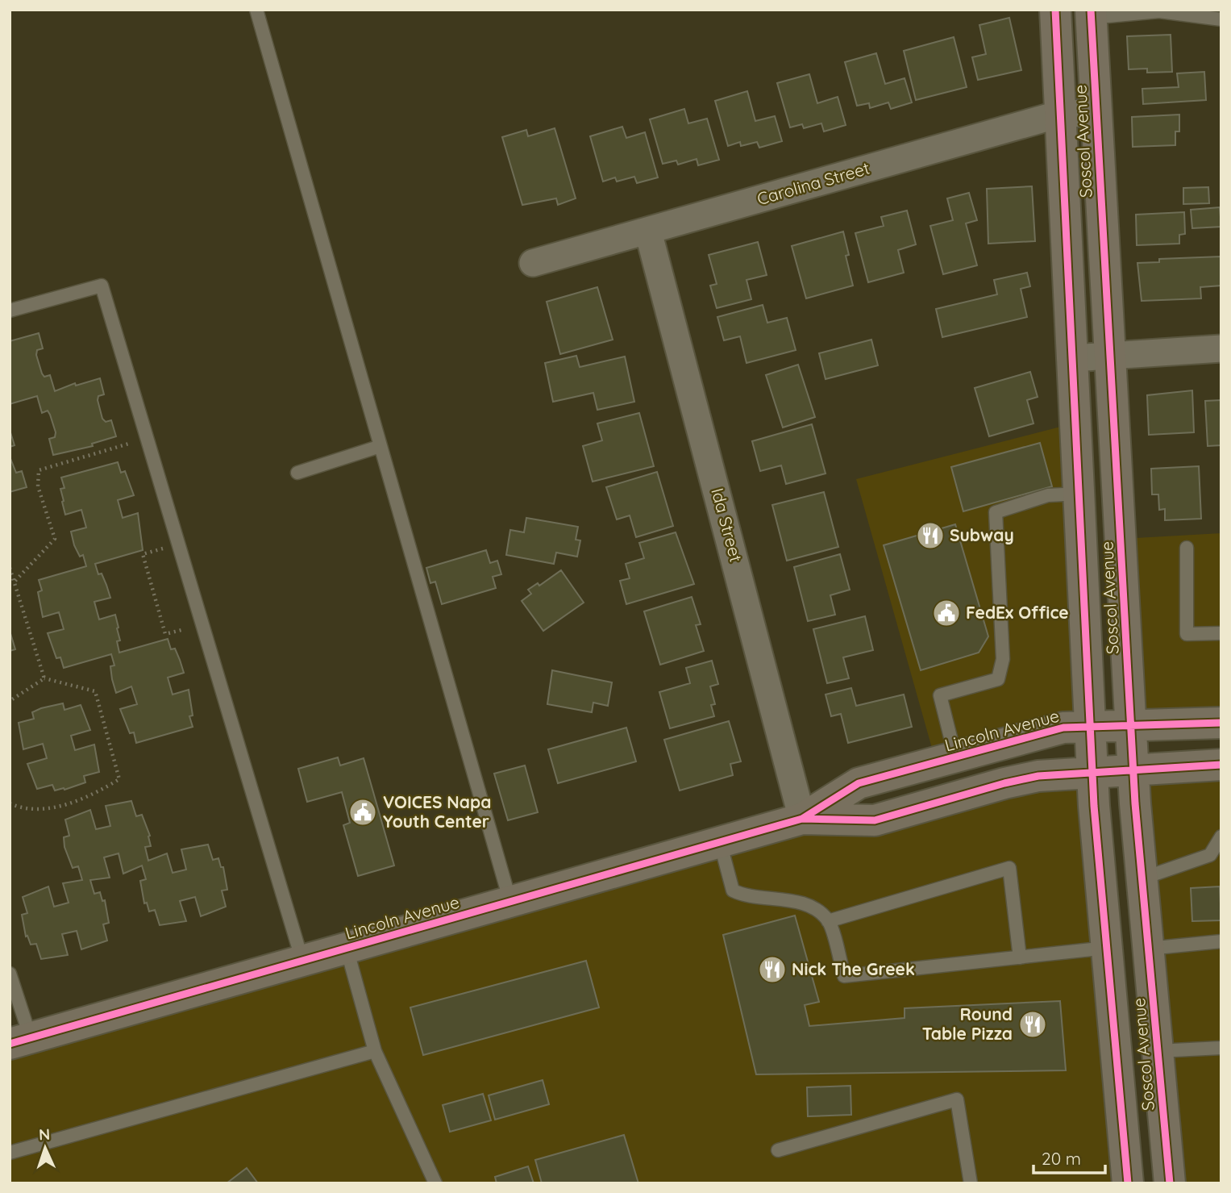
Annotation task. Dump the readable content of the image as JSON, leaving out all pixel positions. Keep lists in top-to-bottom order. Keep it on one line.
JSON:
{"streets":{"main road":["Soscol Avenue","Lincoln Avenue"],"street":["Carolina Street","Ida Street"]},"crossings":[["Soscol Avenue","Carolina Street"],["Soscol Avenue","Lincoln Avenue"],["Carolina Street","Ida Street"],["Ida Street","Lincoln Avenue"]],"places":{"restaurant":["Subway","Nick The Greek","Round Table Pizza"],"public building":["FedEx Office","VOICES Napa Youth Center"]},"scale_bar":"20 m","north":"top"}
